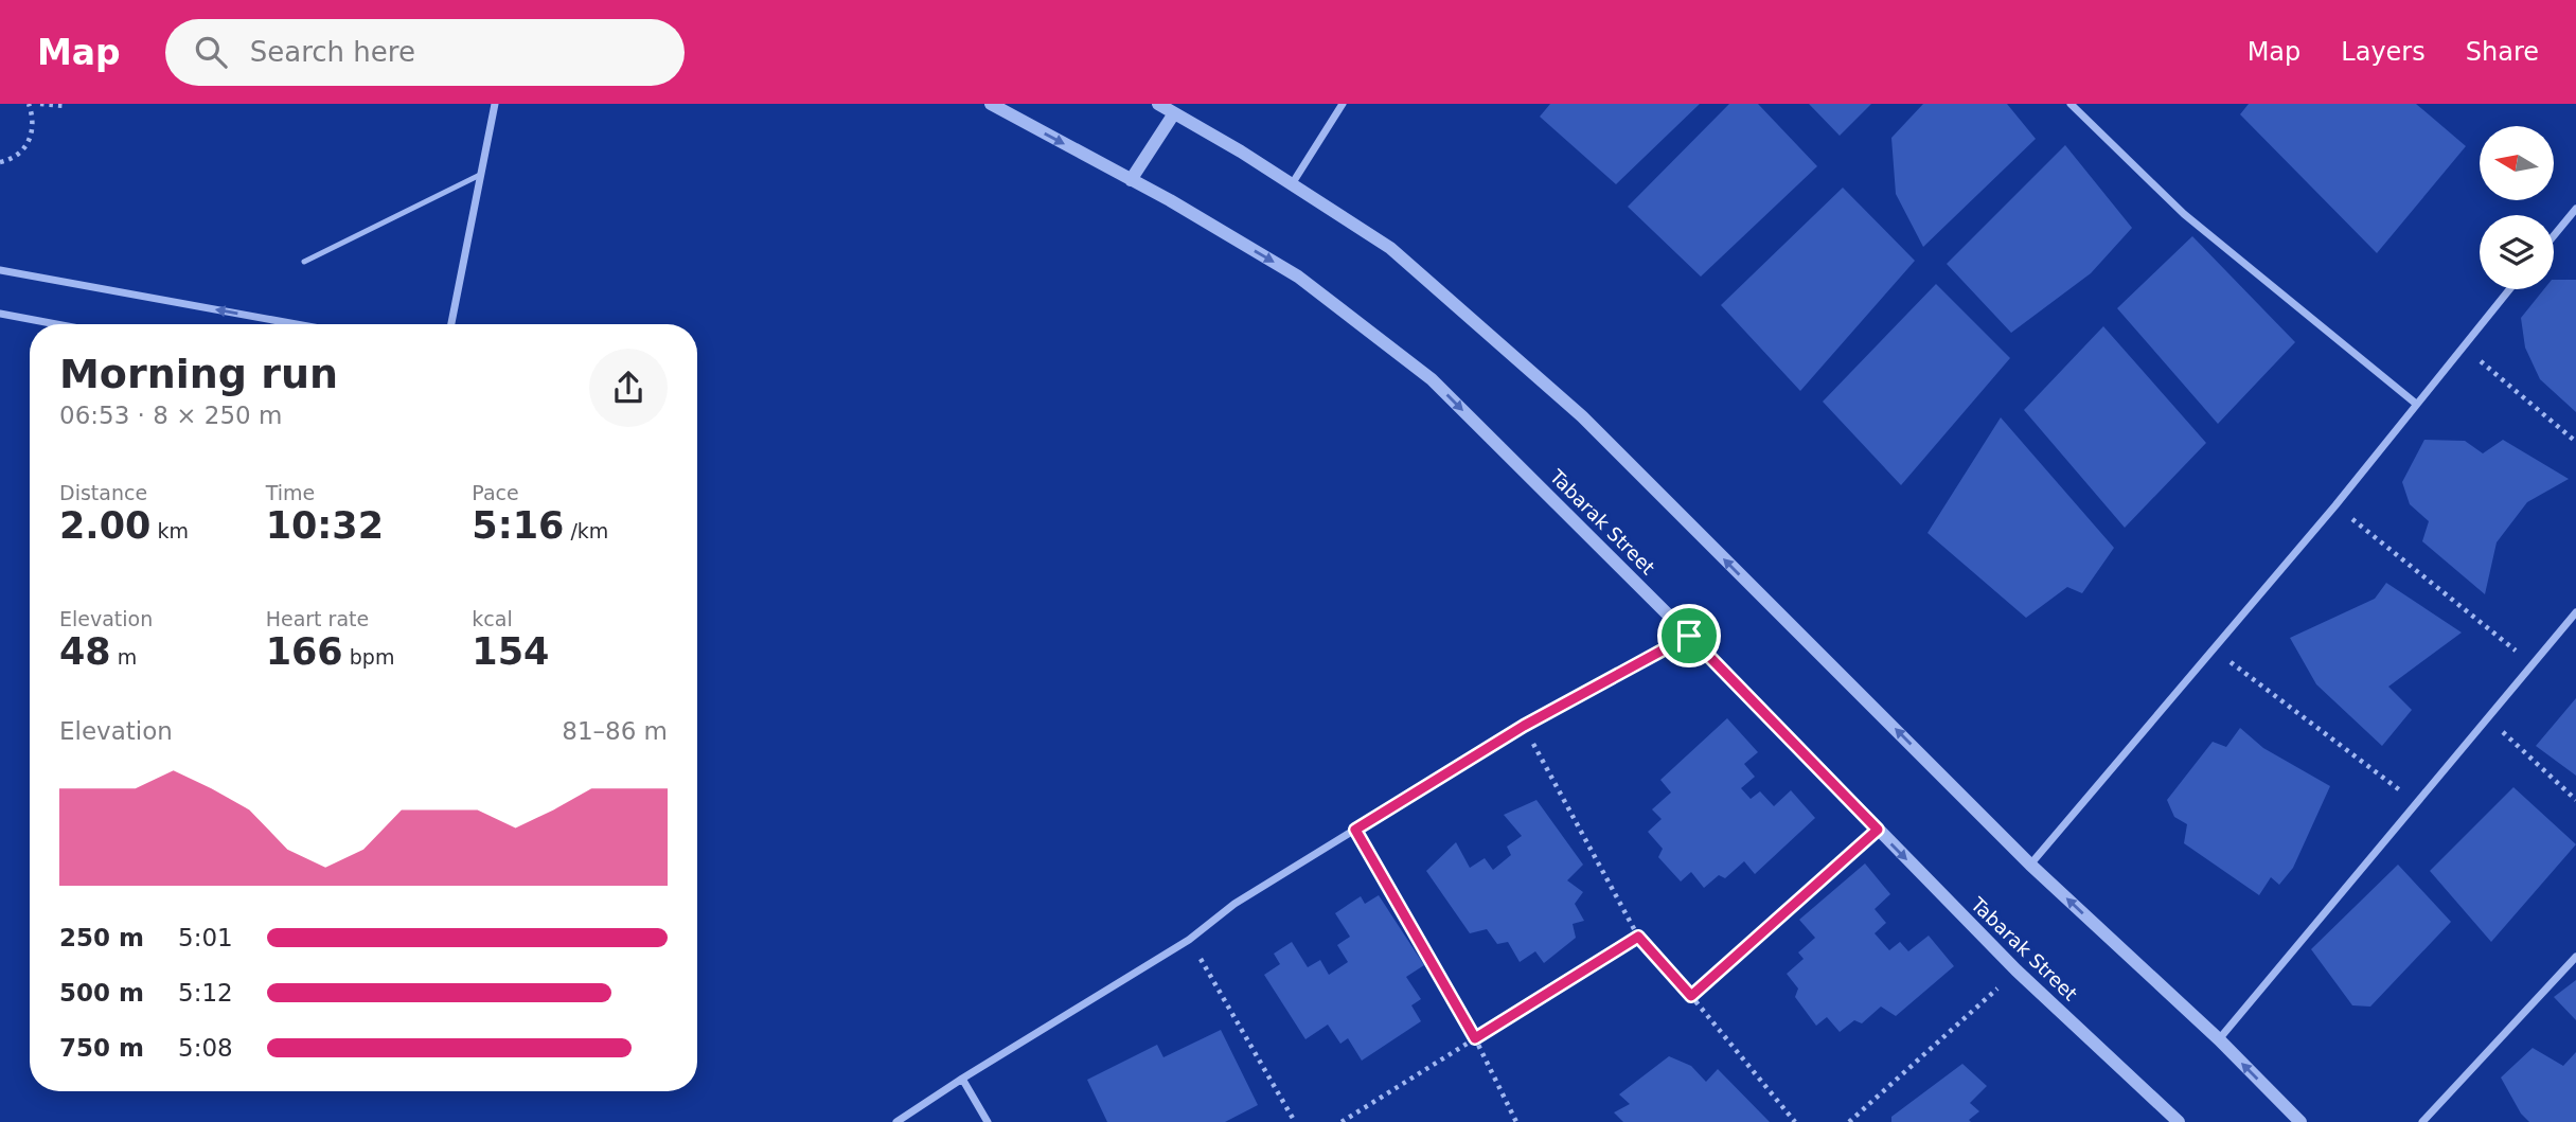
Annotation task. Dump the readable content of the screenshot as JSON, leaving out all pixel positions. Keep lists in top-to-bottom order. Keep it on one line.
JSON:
{"streets":{"street":["Tabarak Street"]},"north":"left","page":{"header":"Map","search":"Search here","nav":["Map","Layers","Share"],"heading":["Morning run","06:53 · 8 × 250 m"],"stats":[["Distance","2.00 km"],["Time","10:32"],["Pace","5:16 /km"],["Elevation","48 m"],["Heart rate","166 bpm"],["kcal","154"]],"chart":["Elevation","81–86 m"],"list":[{"name":"250 m","note":"5:01"},{"name":"500 m","note":"5:12"},{"name":"750 m","note":"5:08"}]}}
